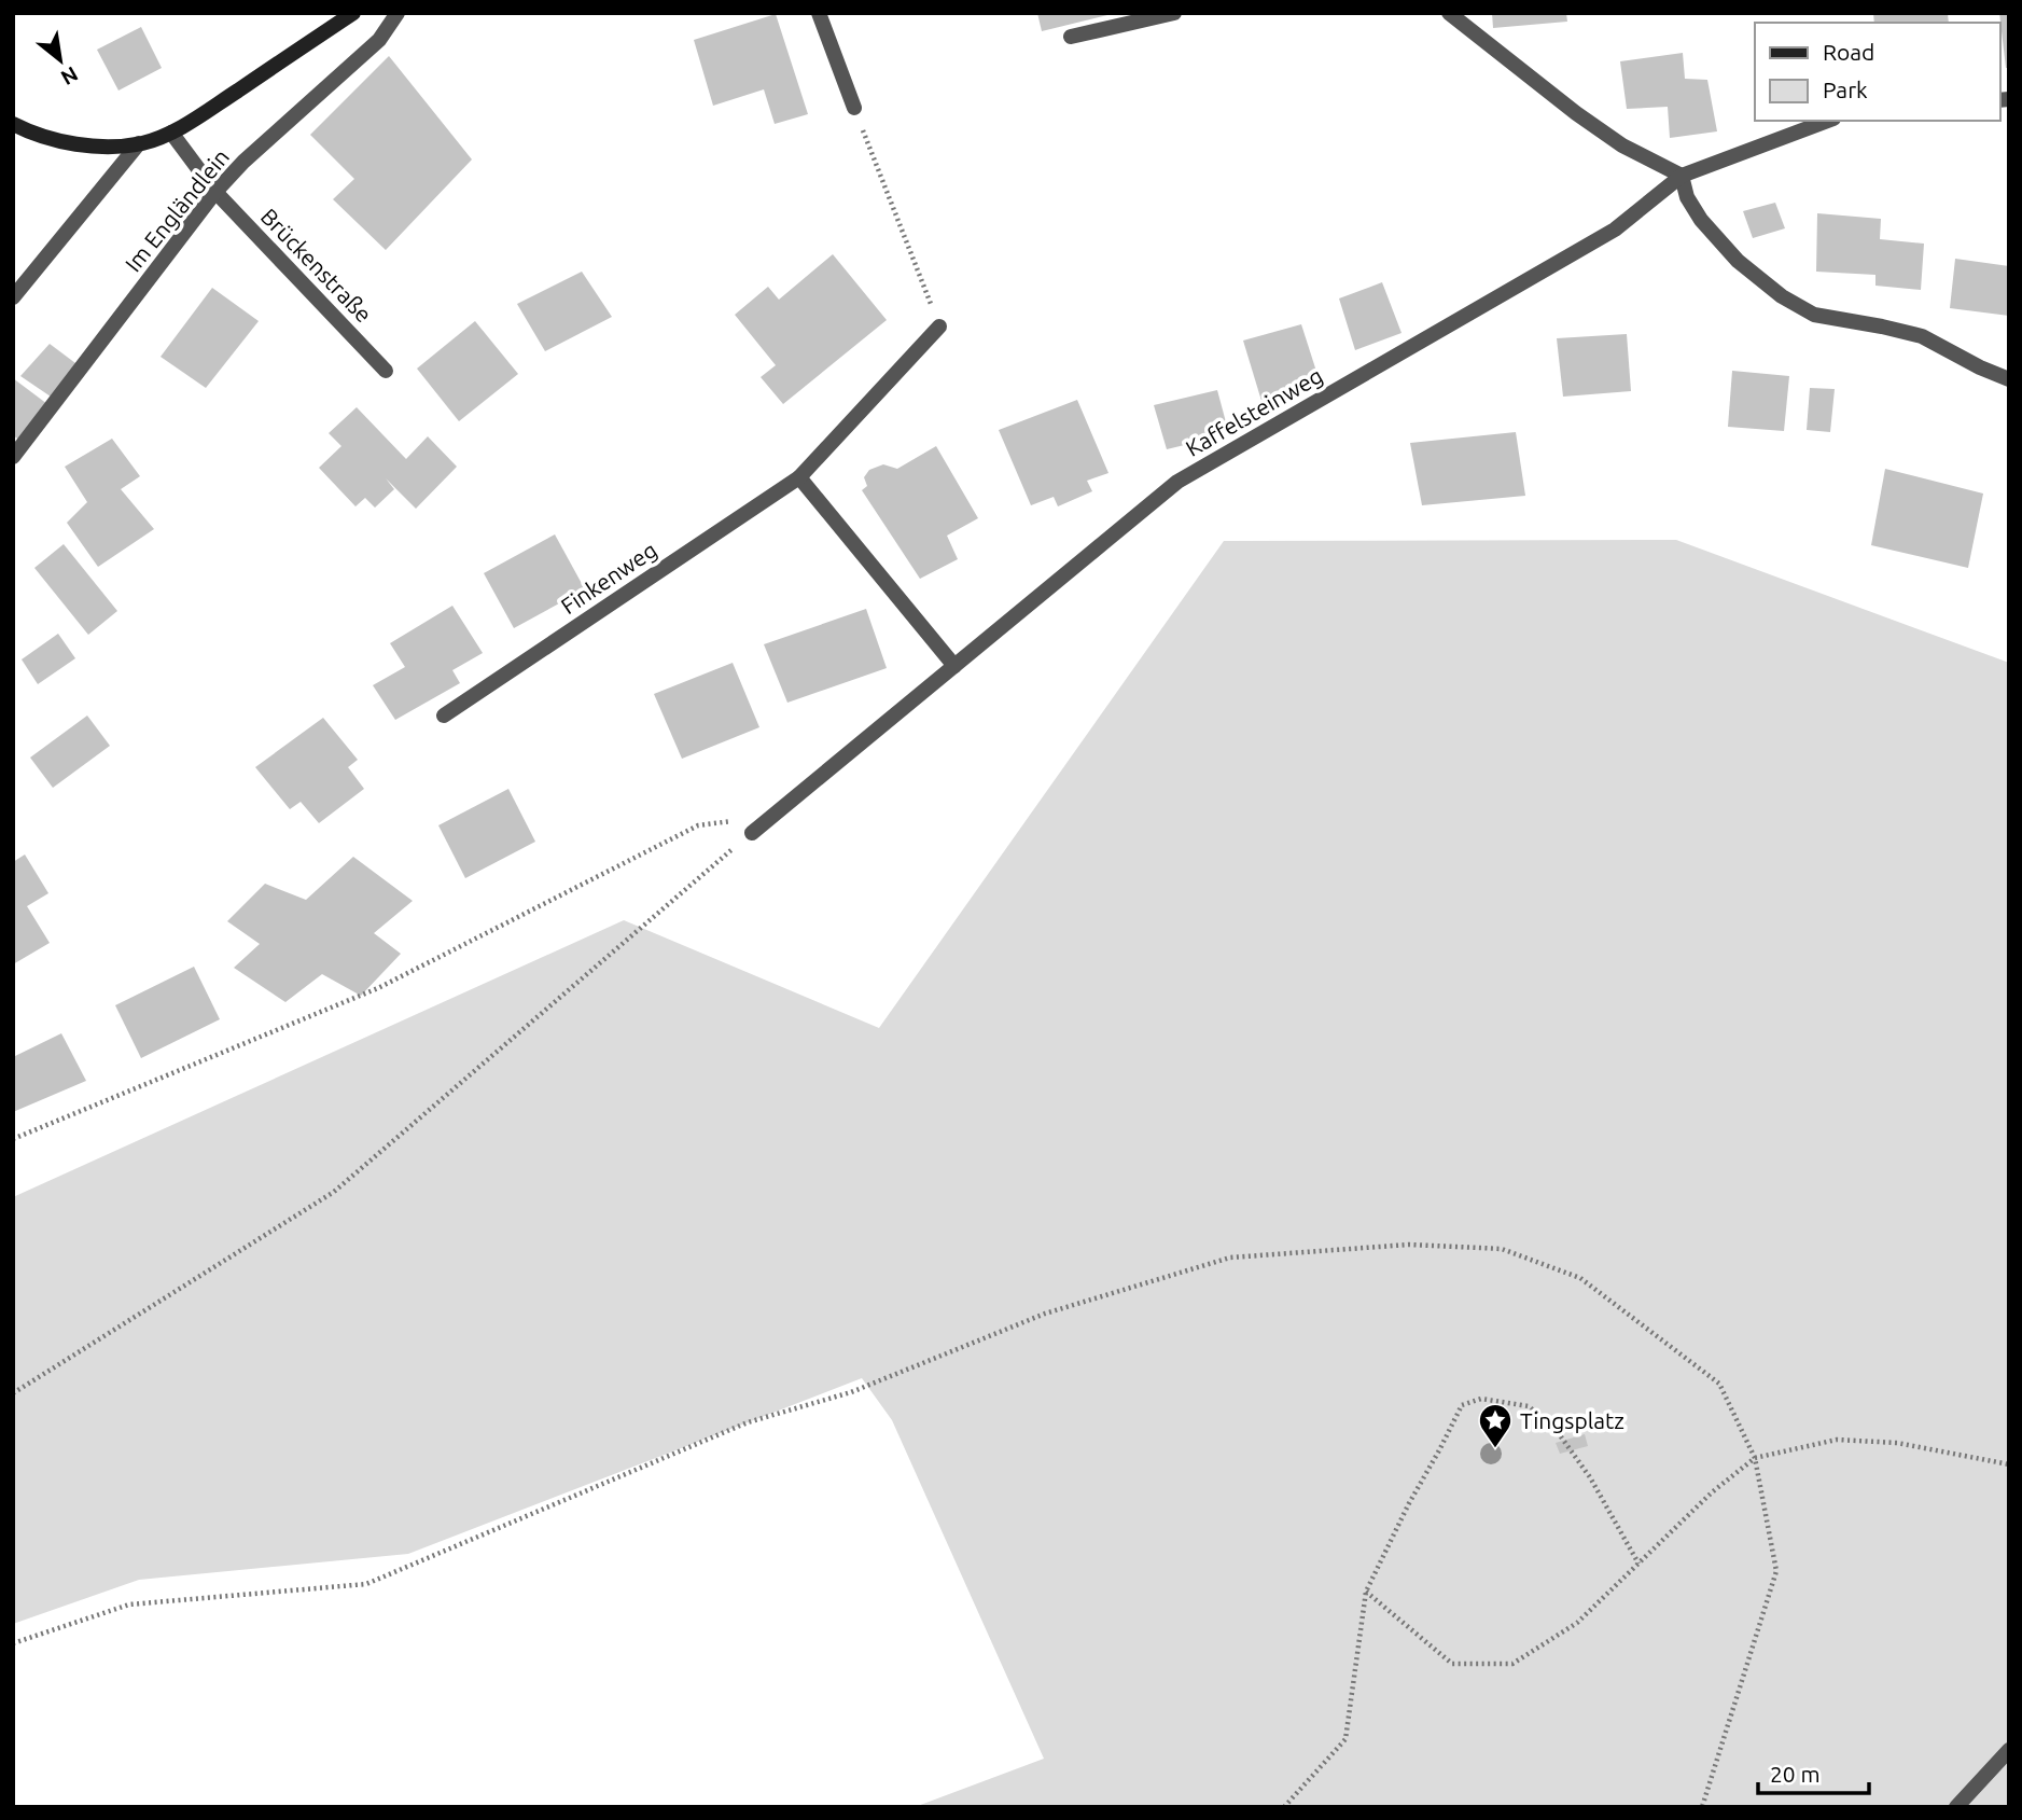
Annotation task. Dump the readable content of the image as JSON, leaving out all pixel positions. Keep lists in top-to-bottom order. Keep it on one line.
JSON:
{"streets":{"street":["Im Engländlein","Brückenstraße","Kaffelsteinweg","Finkenweg"]},"crossings":[["Im Engländlein","Brückenstraße"]],"places":{"place":["Tingsplatz"]},"legend":["Road","Park"],"scale_bar":"20 m","north":"bottom right"}
